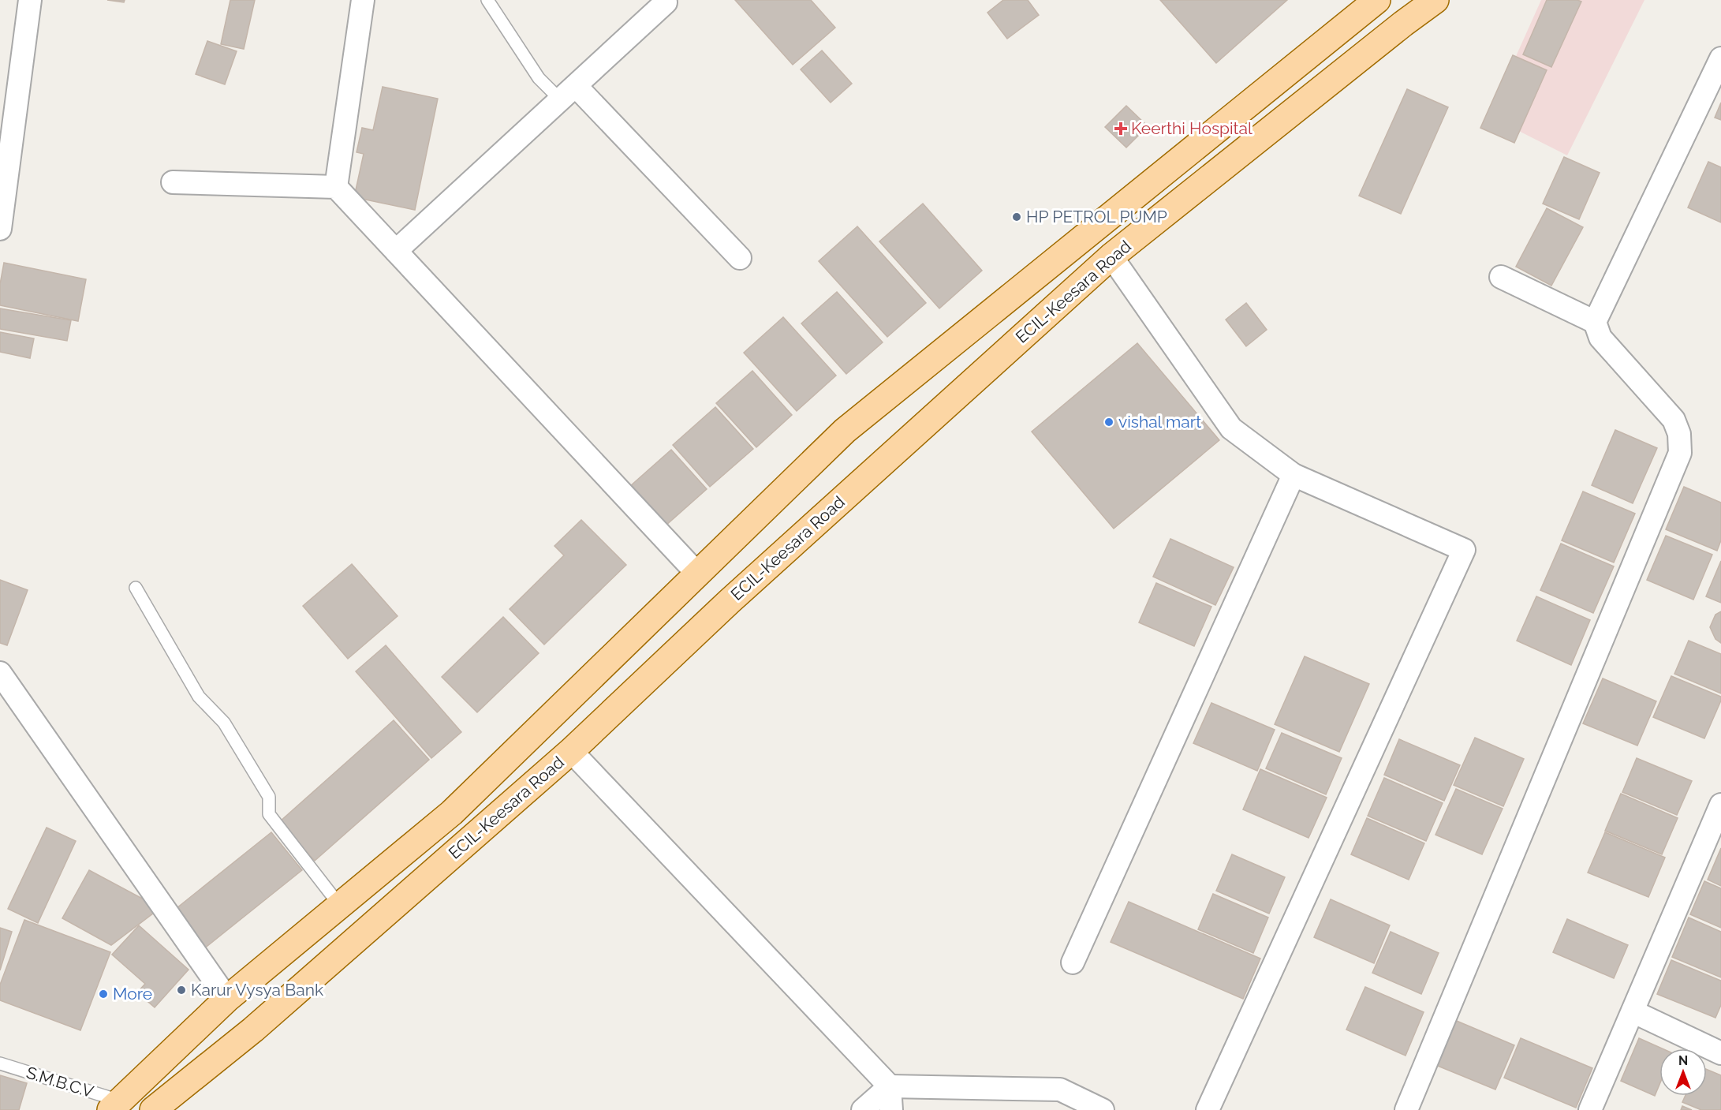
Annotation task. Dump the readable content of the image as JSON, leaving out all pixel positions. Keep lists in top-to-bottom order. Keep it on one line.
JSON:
{"streets":{"main road":["ECIL-Keesara Road"],"lane":["S.M.B.C.V"]},"crossings":[["ECIL-Keesara Road","S.M.B.C.V"]],"places":{"health":["Keerthi Hospital"],"other":["HP PETROL PUMP","vishal mart","Karur Vysya Bank","More"]},"north":"top"}
